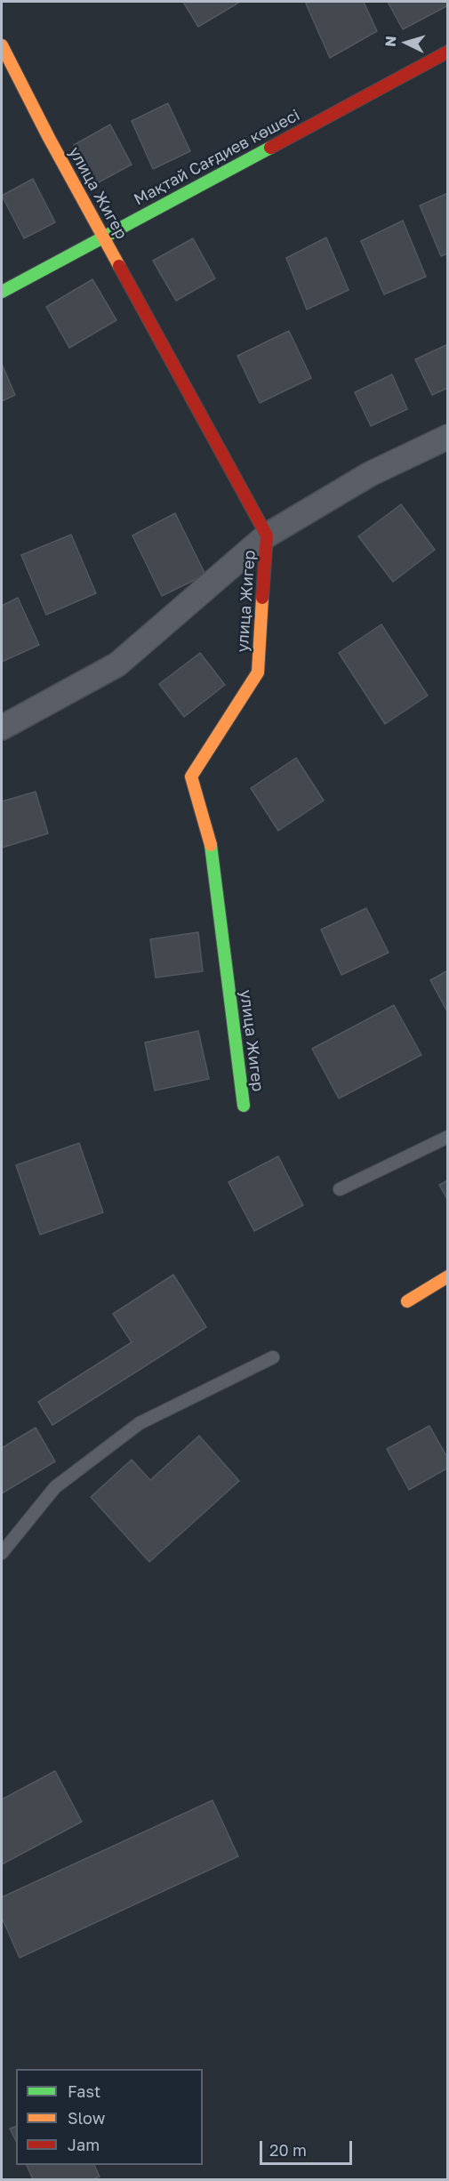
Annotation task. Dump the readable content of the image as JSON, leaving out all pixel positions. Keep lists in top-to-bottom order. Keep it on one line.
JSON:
{"streets":{"street":["Мақтай Сағдиев көшесі","улица Жигер"]},"crossings":[["Мақтай Сағдиев көшесі","улица Жигер"]],"legend":["Fast","Slow","Jam"],"scale_bar":"20 m","north":"left"}
